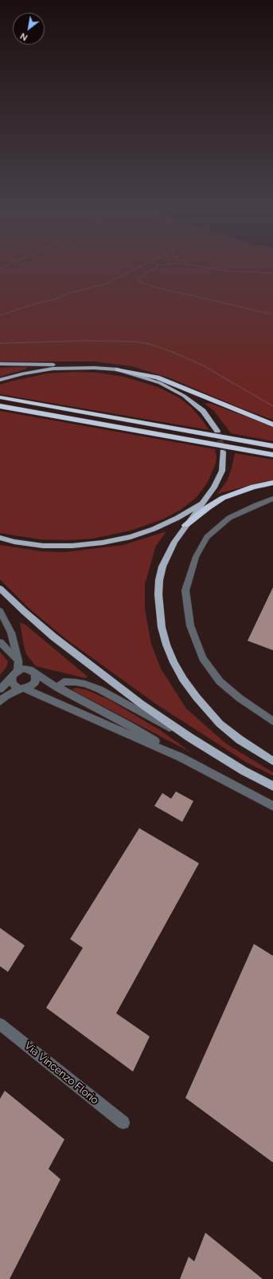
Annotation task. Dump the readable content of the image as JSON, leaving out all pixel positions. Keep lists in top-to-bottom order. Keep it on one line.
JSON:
{"streets":{"street":["Via Vincenzo Florio"]},"north":"bottom left"}
